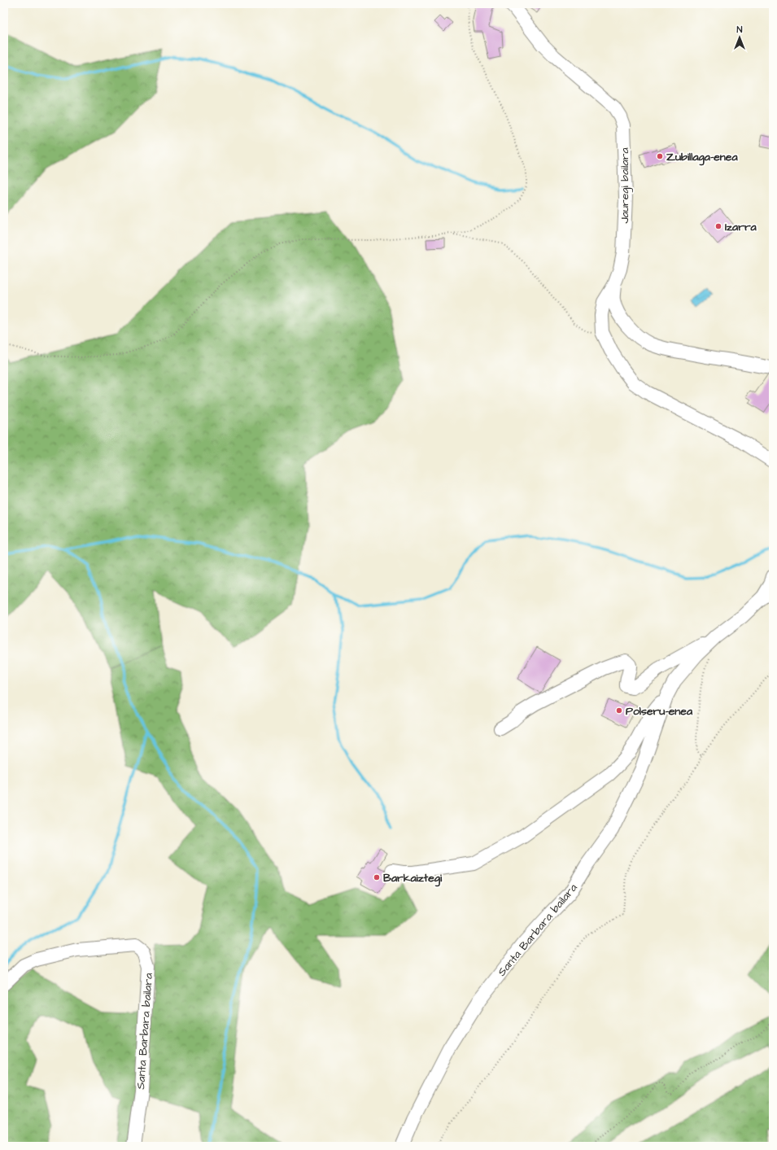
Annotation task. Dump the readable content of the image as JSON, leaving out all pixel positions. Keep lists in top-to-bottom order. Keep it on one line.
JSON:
{"streets":{"street":["Jauregi bailara","Santa Barbara bailara"]},"places":["Zubillaga-enea","Izarra","Polseru-enea","Barkaiztegi"],"north":"top"}
